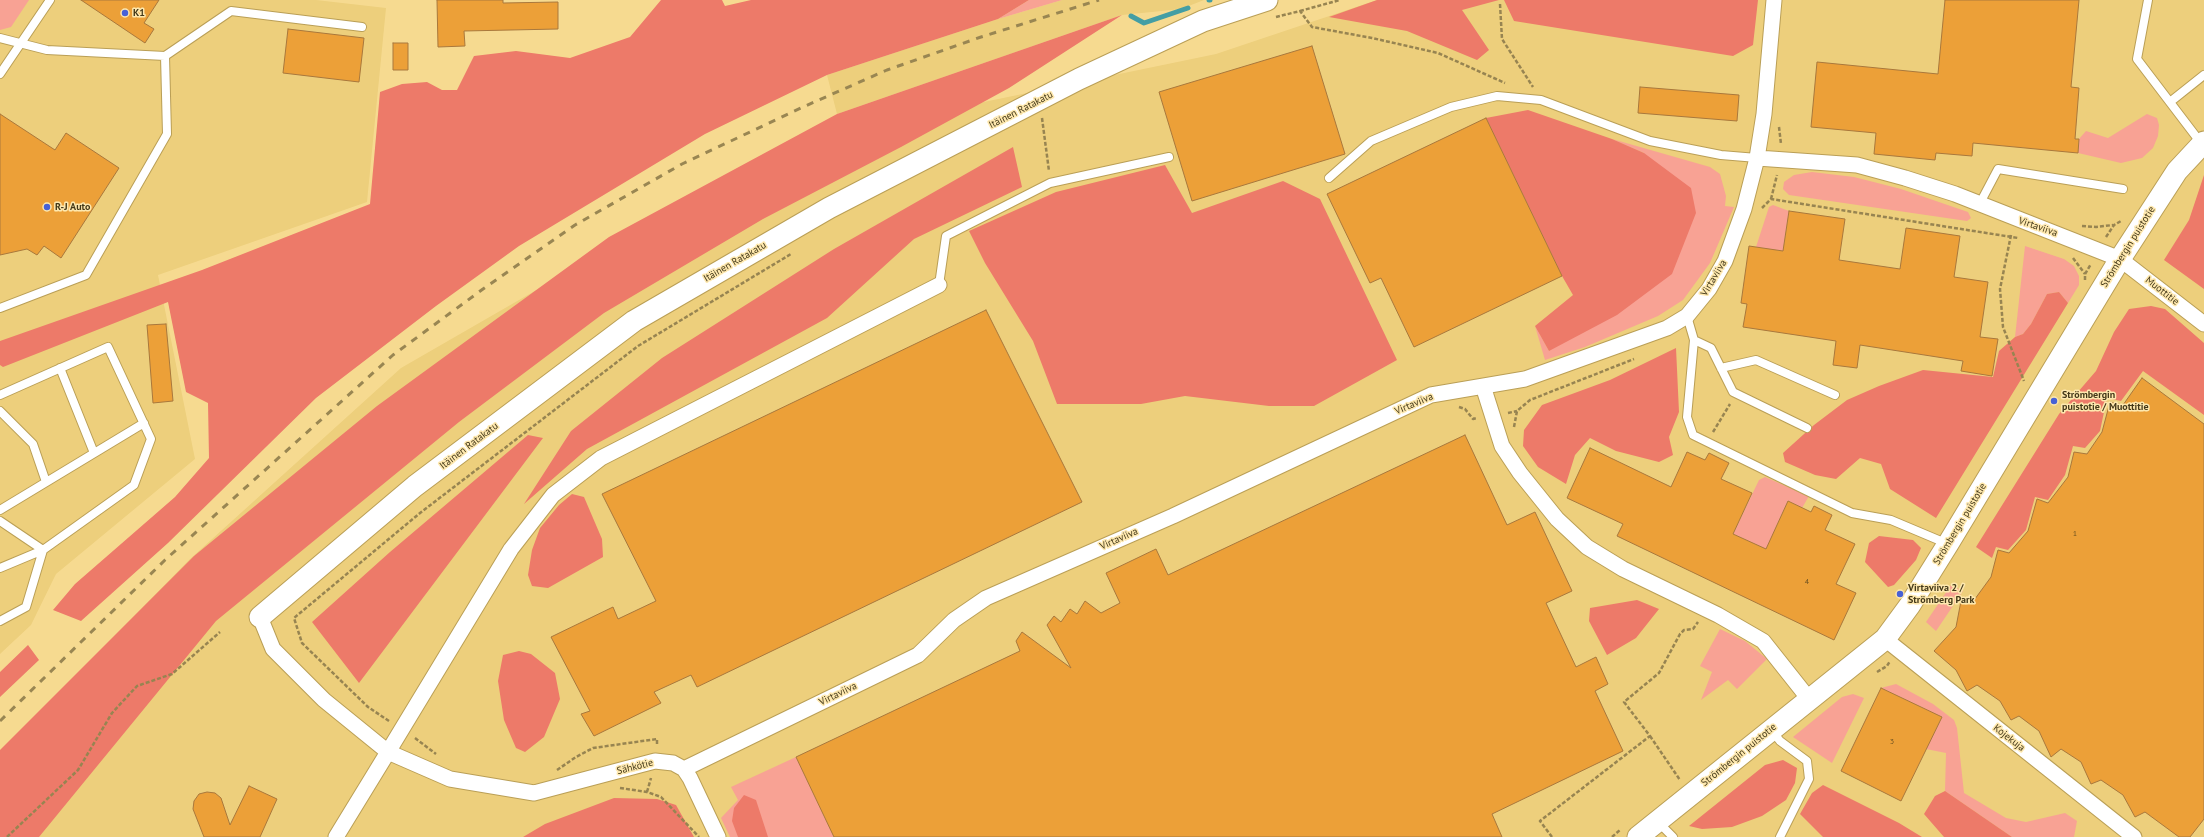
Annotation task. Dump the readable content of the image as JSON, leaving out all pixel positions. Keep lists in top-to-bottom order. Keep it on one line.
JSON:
{"streets":{"street":["Itäinen Ratakatu","Virtaviiva","Strömbergin puistotie","Muottitie","Kojekuja","Sähkötie"]},"crossings":[["Virtaviiva","Strömbergin puistotie"],["Virtaviiva","Muottitie"],["Virtaviiva","Sähkötie"],["Strömbergin puistotie","Muottitie"],["Strömbergin puistotie","Kojekuja"]],"places":["K1","R-J Auto","Strömbergin puistotie / Muottitie","Virtaviiva 2 / Strömberg Park"],"house_numbers":["1","4","3"]}
